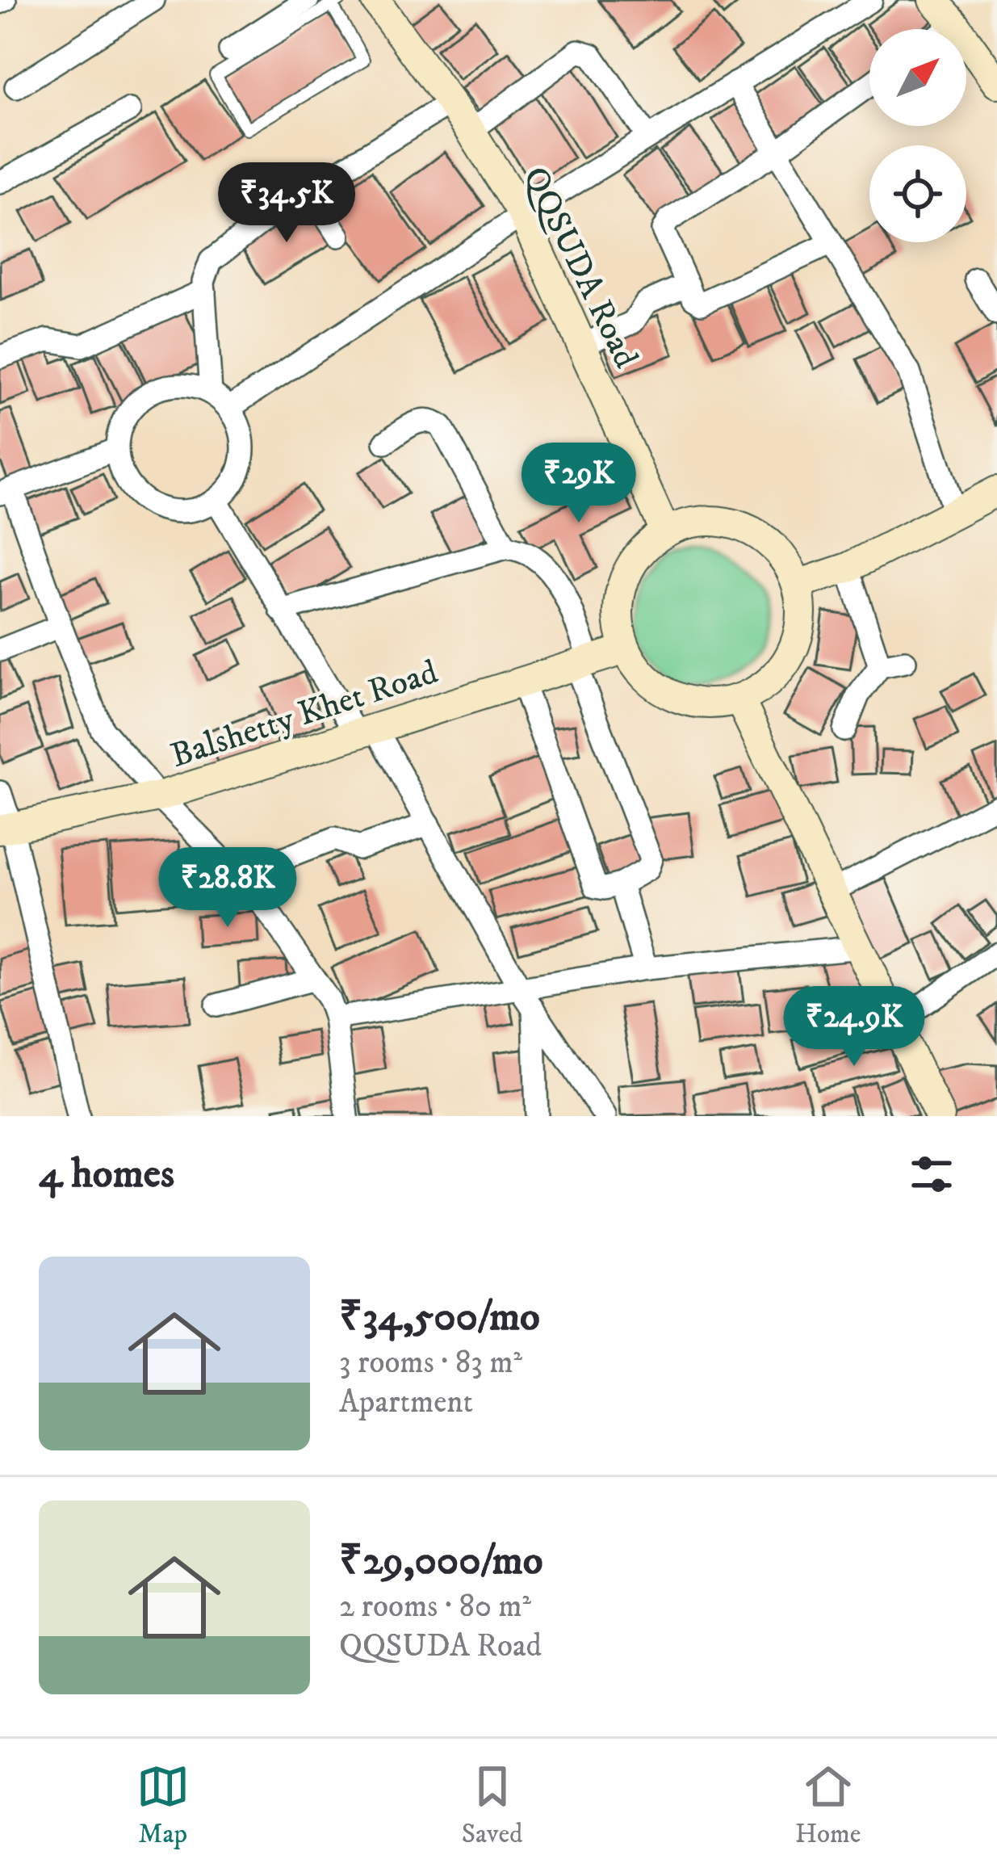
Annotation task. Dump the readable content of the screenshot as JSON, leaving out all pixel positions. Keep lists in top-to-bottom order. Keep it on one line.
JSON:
{"streets":{"street":["QQSUDA Road","Balshetty Khet Road"]},"crossings":[["QQSUDA Road","Balshetty Khet Road"]],"north":"top right","page":{"price":["₹34.5K","₹29K","₹28.8K","₹24.9K"],"heading":"4 homes","list":[{"name":"₹34,500/mo","note":"3 rooms · 83 m² · Apartment"},{"name":"₹29,000/mo","note":"2 rooms · 80 m² · QQSUDA Road"}],"tabs":["Map","Saved","Home"]}}
